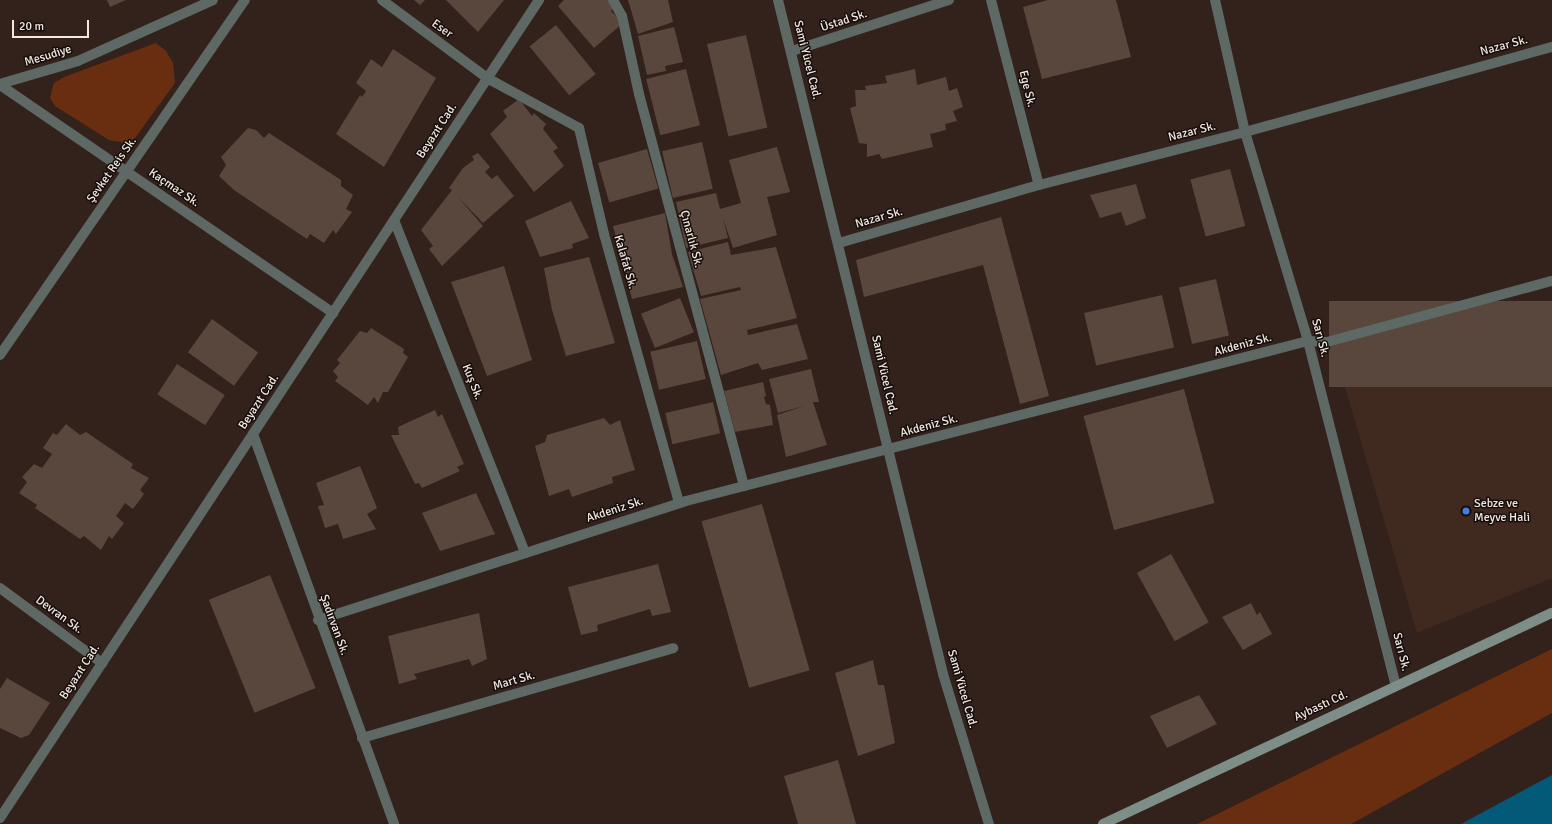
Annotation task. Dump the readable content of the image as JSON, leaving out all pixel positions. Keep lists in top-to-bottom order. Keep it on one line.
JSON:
{"streets":{"main road":["Aybastı Cd."],"street":["Üstad Sk.","Eser","Nazar Sk.","Mesudiye","Sami Yücel Cad.","Ege Sk.","Beyazıt Cad.","Şevket Reis Sk.","Kaçmaz Sk.","Çınarlık Sk.","Kalafat Sk.","Sarı Sk.","Akdeniz Sk.","Kuş Sk.","Devran Sk.","Şadırvan Sk.","Mart Sk."]},"crossings":[["Üstad Sk.","Sami Yücel Cad."],["Eser","Beyazıt Cad."],["Eser","Kalafat Sk."],["Nazar Sk.","Sami Yücel Cad."],["Nazar Sk.","Ege Sk."],["Nazar Sk.","Sarı Sk."],["Mesudiye","Kaçmaz Sk."],["Sami Yücel Cad.","Akdeniz Sk."],["Beyazıt Cad.","Kaçmaz Sk."],["Beyazıt Cad.","Kalafat Sk."],["Beyazıt Cad.","Kuş Sk."],["Beyazıt Cad.","Devran Sk."],["Beyazıt Cad.","Şadırvan Sk."],["Şevket Reis Sk.","Kaçmaz Sk."],["Çınarlık Sk.","Akdeniz Sk."],["Kalafat Sk.","Akdeniz Sk."],["Sarı Sk.","Akdeniz Sk."],["Sarı Sk.","Aybastı Cd."],["Akdeniz Sk.","Kuş Sk."],["Akdeniz Sk.","Şadırvan Sk."],["Şadırvan Sk.","Mart Sk."]],"places":["Sebze ve Meyve Hali"],"scale_bar":"20 m"}
